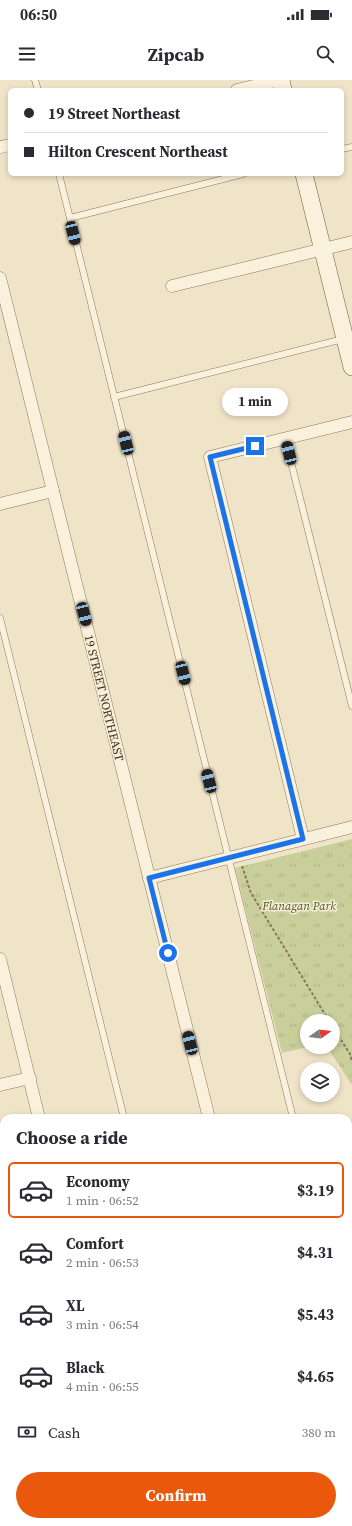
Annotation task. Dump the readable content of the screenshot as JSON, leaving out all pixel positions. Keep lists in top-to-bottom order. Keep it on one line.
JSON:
{"streets":{"street":["19 STREET NORTHEAST"]},"parks":["Flanagan Park"],"north":"right","page":{"status":"06:50","header":"Zipcab","banner":["19 Street Northeast","Hilton Crescent Northeast"],"bubble":"1 min","heading":"Choose a ride","list":[{"name":"Economy","note":"1 min · 06:52","value":"$3.19"},{"name":"Comfort","note":"2 min · 06:53","value":"$4.31"},{"name":"XL","note":"3 min · 06:54","value":"$5.43"},{"name":"Black","note":"4 min · 06:55","value":"$4.65"}],"pay":["Cash","380 m"],"buttons":"Confirm"}}
